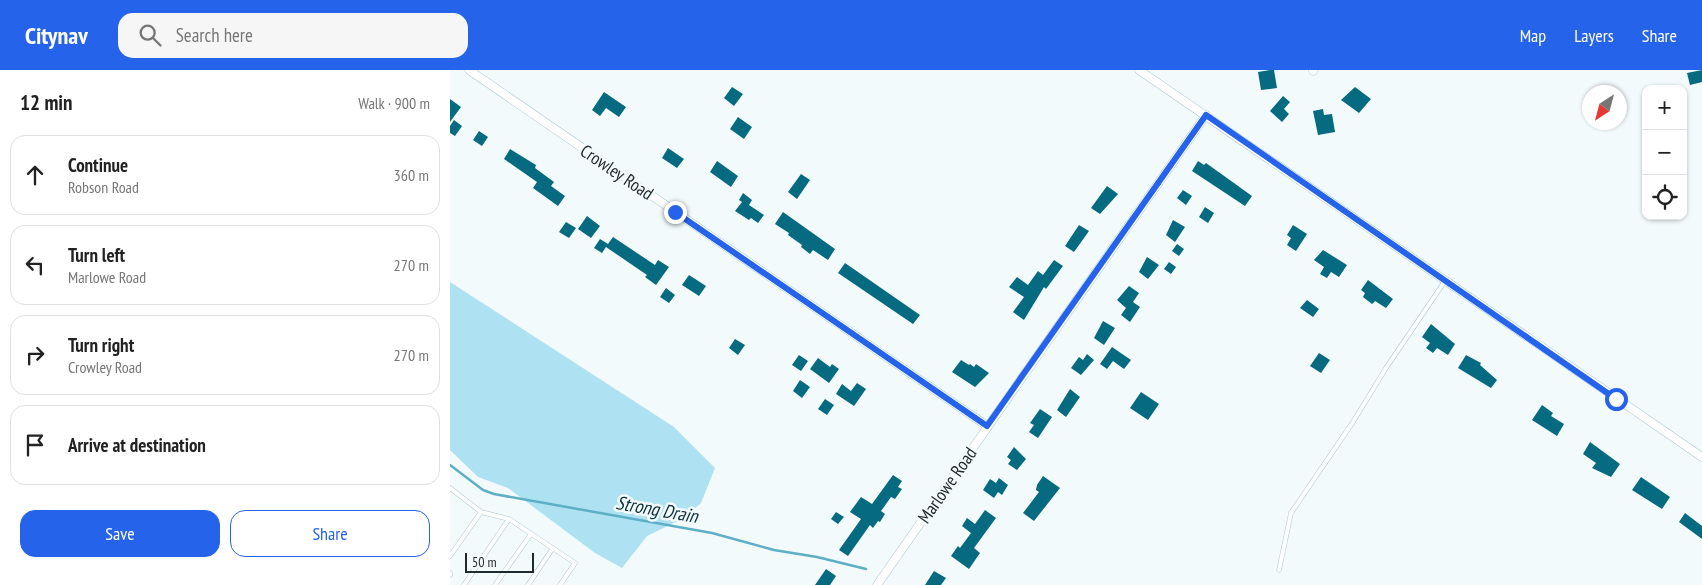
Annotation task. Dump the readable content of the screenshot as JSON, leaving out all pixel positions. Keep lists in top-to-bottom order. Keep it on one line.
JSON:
{"streets":{"street":["Crowley Road","Marlowe Road"]},"crossings":[["Crowley Road","Marlowe Road"]],"water":["Strong Drain"],"scale_bar":"50 m","north":"bottom left","page":{"header":"Citynav","search":"Search here","nav":["Map","Layers","Share"],"heading":["12 min","Walk · 900 m"],"map_buttons":["+","−"],"list":[["Continue","Robson Road","360 m"],["Turn left","Marlowe Road","270 m"],["Turn right","Crowley Road","270 m"],"Arrive at destination"],"buttons":["Save","Share"],"scale":"50 m"}}
